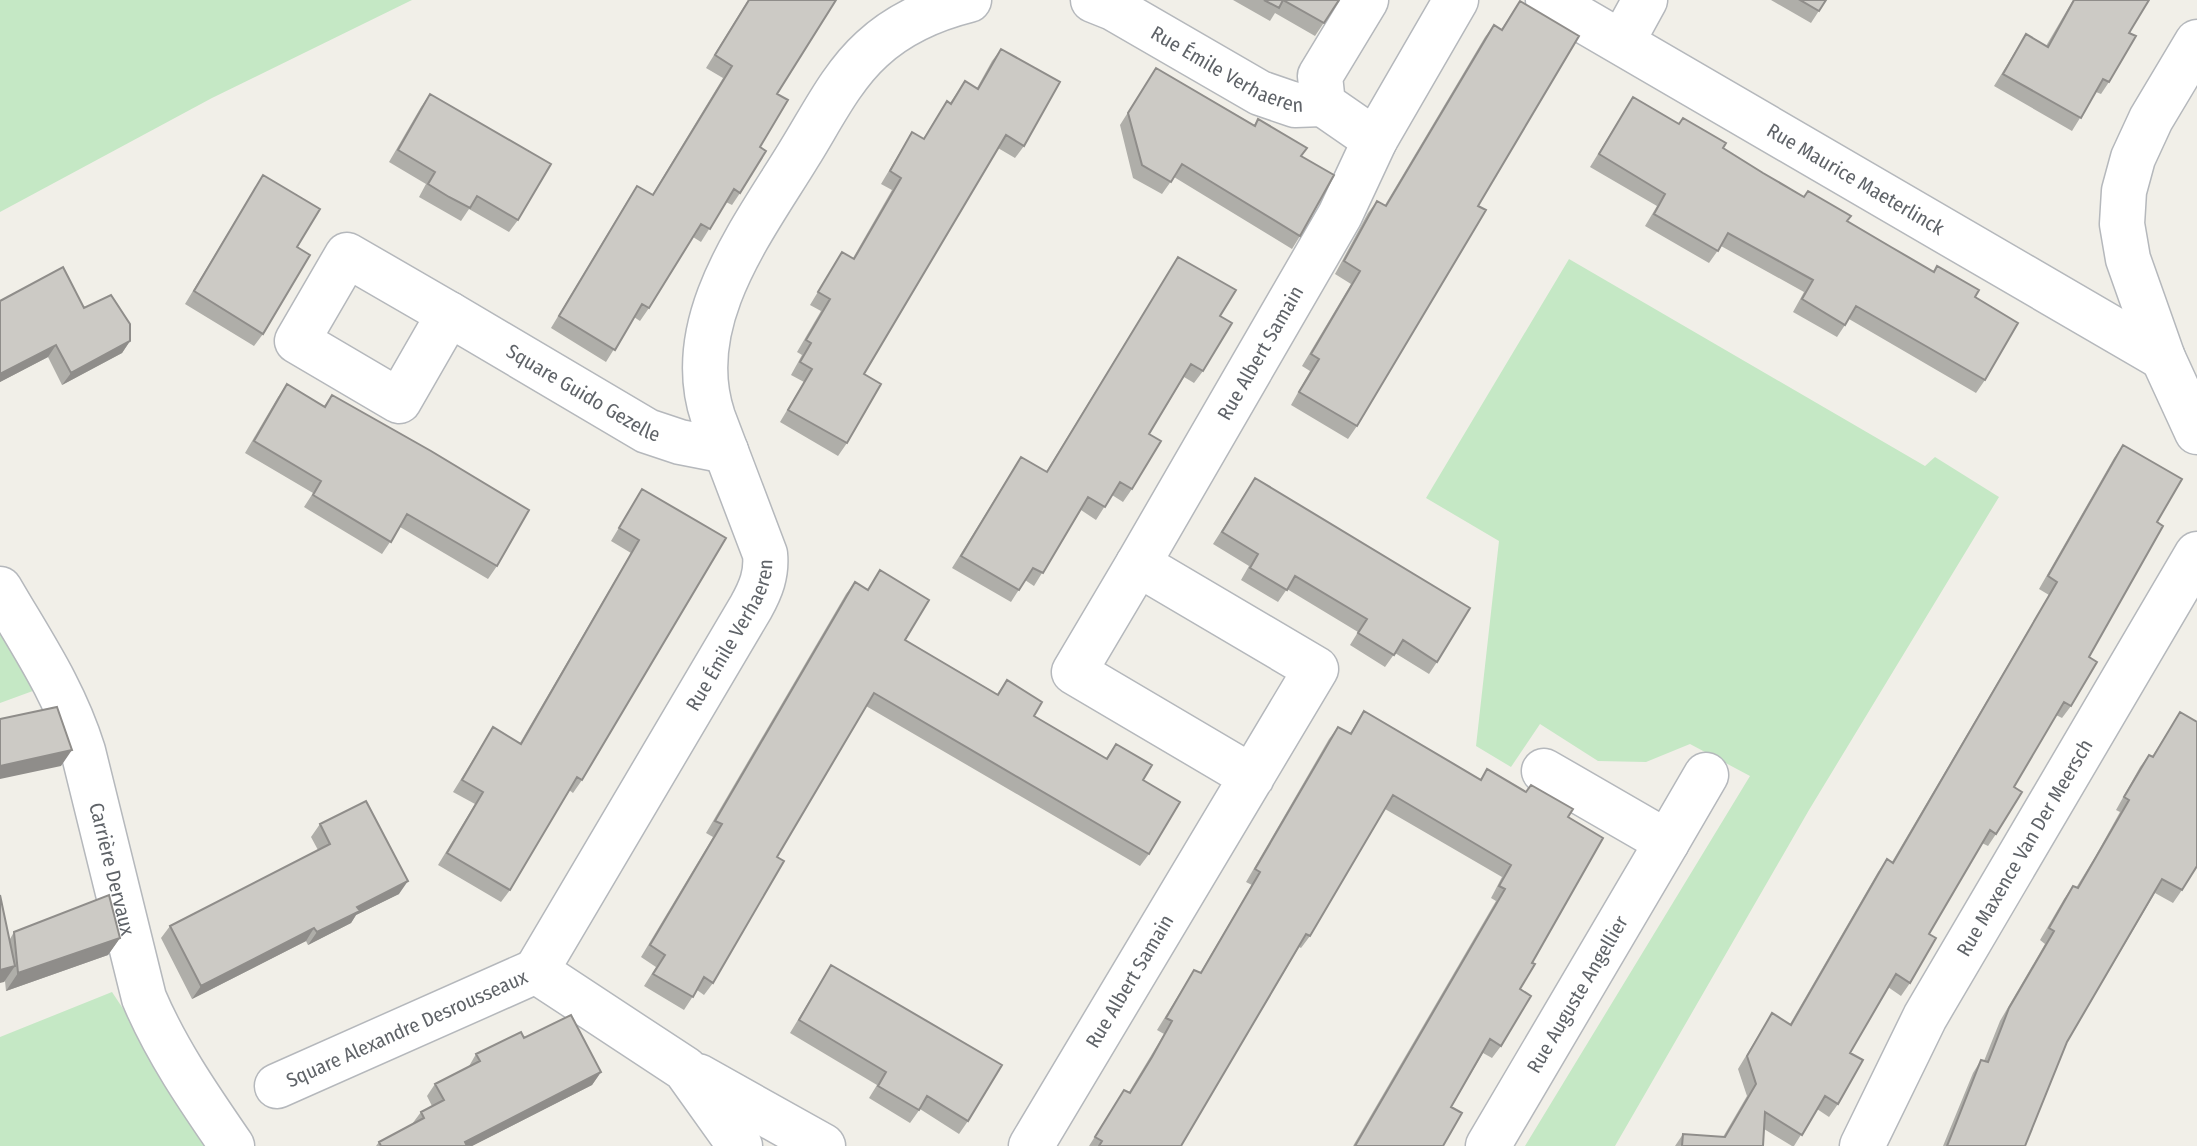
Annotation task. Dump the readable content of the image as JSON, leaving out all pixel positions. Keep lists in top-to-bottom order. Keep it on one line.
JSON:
{"streets":{"street":["Rue Émile Verhaeren","Rue Maurice Maeterlinck","Rue Albert Samain","Square Guido Gezelle","Rue Maxence Van Der Meersch","Carrière Dervaux","Rue Auguste Angellier","Square Alexandre Desrousseaux"]},"crossings":[["Rue Émile Verhaeren","Square Guido Gezelle"],["Rue Émile Verhaeren","Square Alexandre Desrousseaux"]]}
